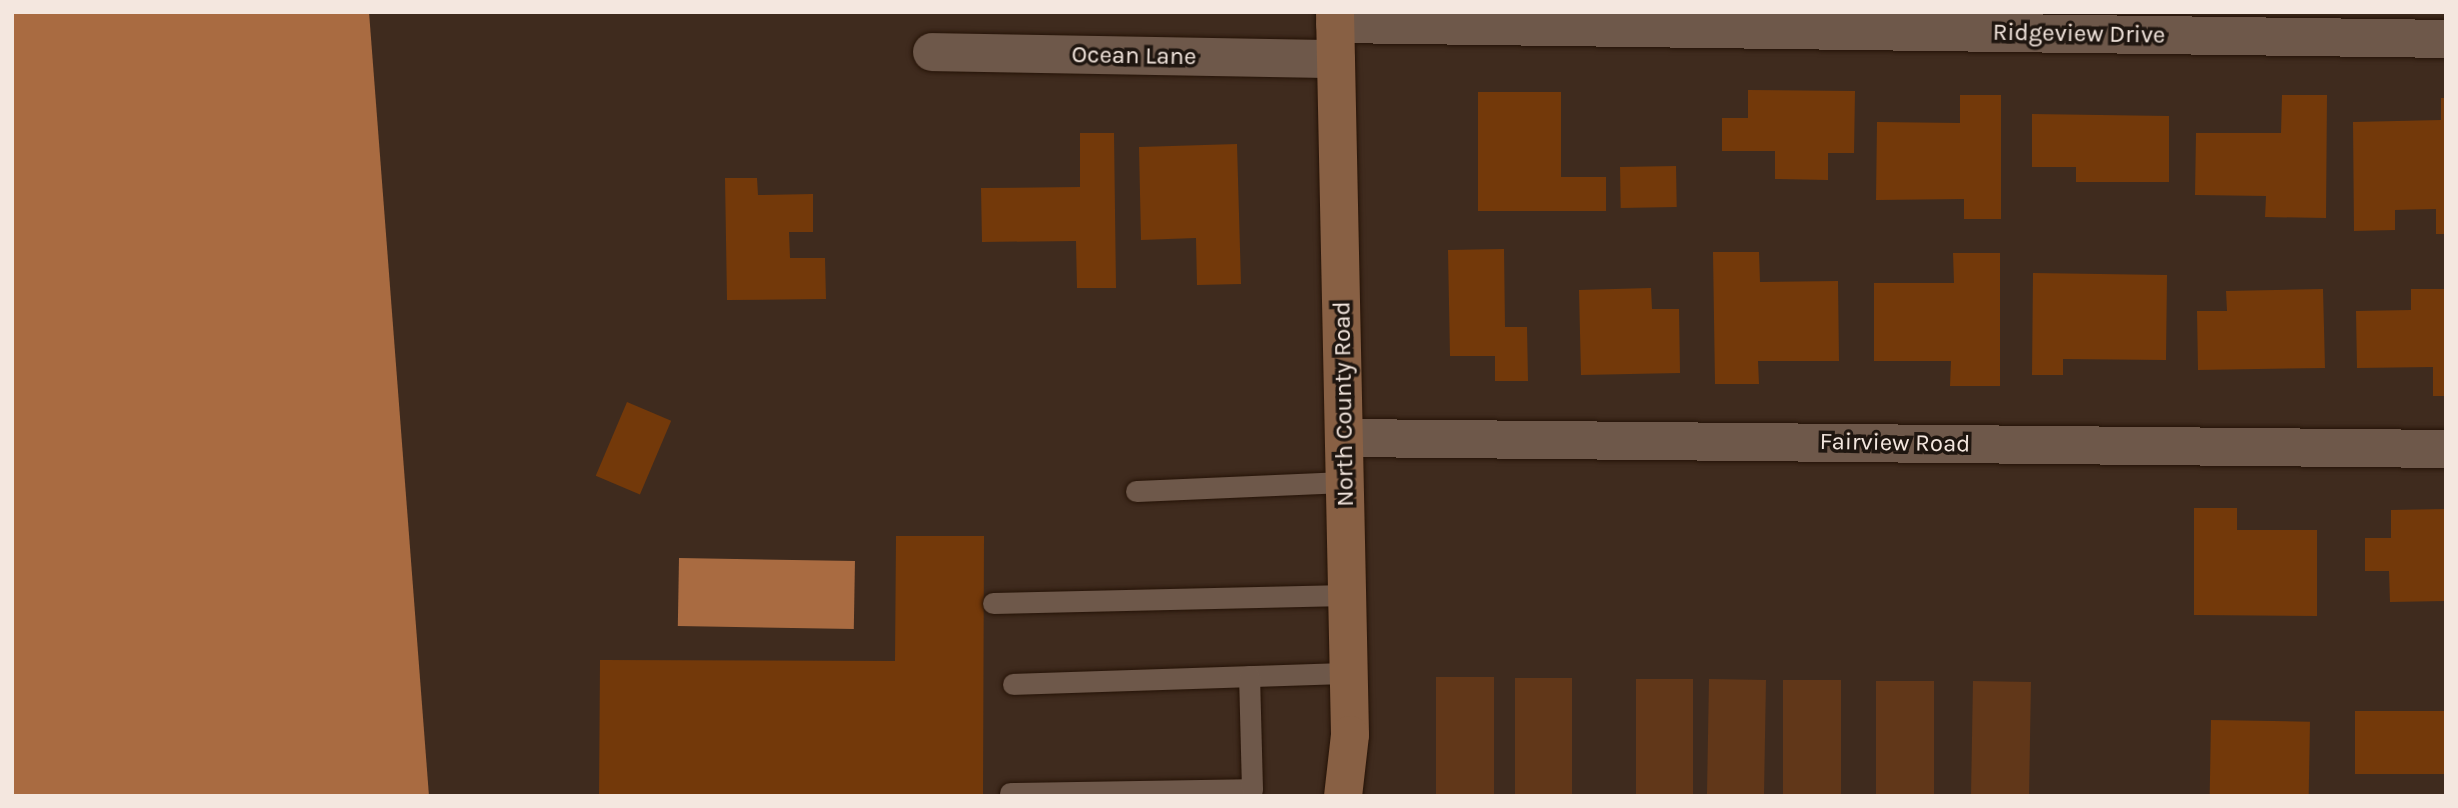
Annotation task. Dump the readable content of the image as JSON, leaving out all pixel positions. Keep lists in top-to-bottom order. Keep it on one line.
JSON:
{"streets":{"street":["Ridgeview Drive","Ocean Lane","North County Road","Fairview Road"]},"crossings":[["Ridgeview Drive","Ocean Lane"],["Ridgeview Drive","North County Road"],["Ocean Lane","North County Road"],["North County Road","Fairview Road"]]}
